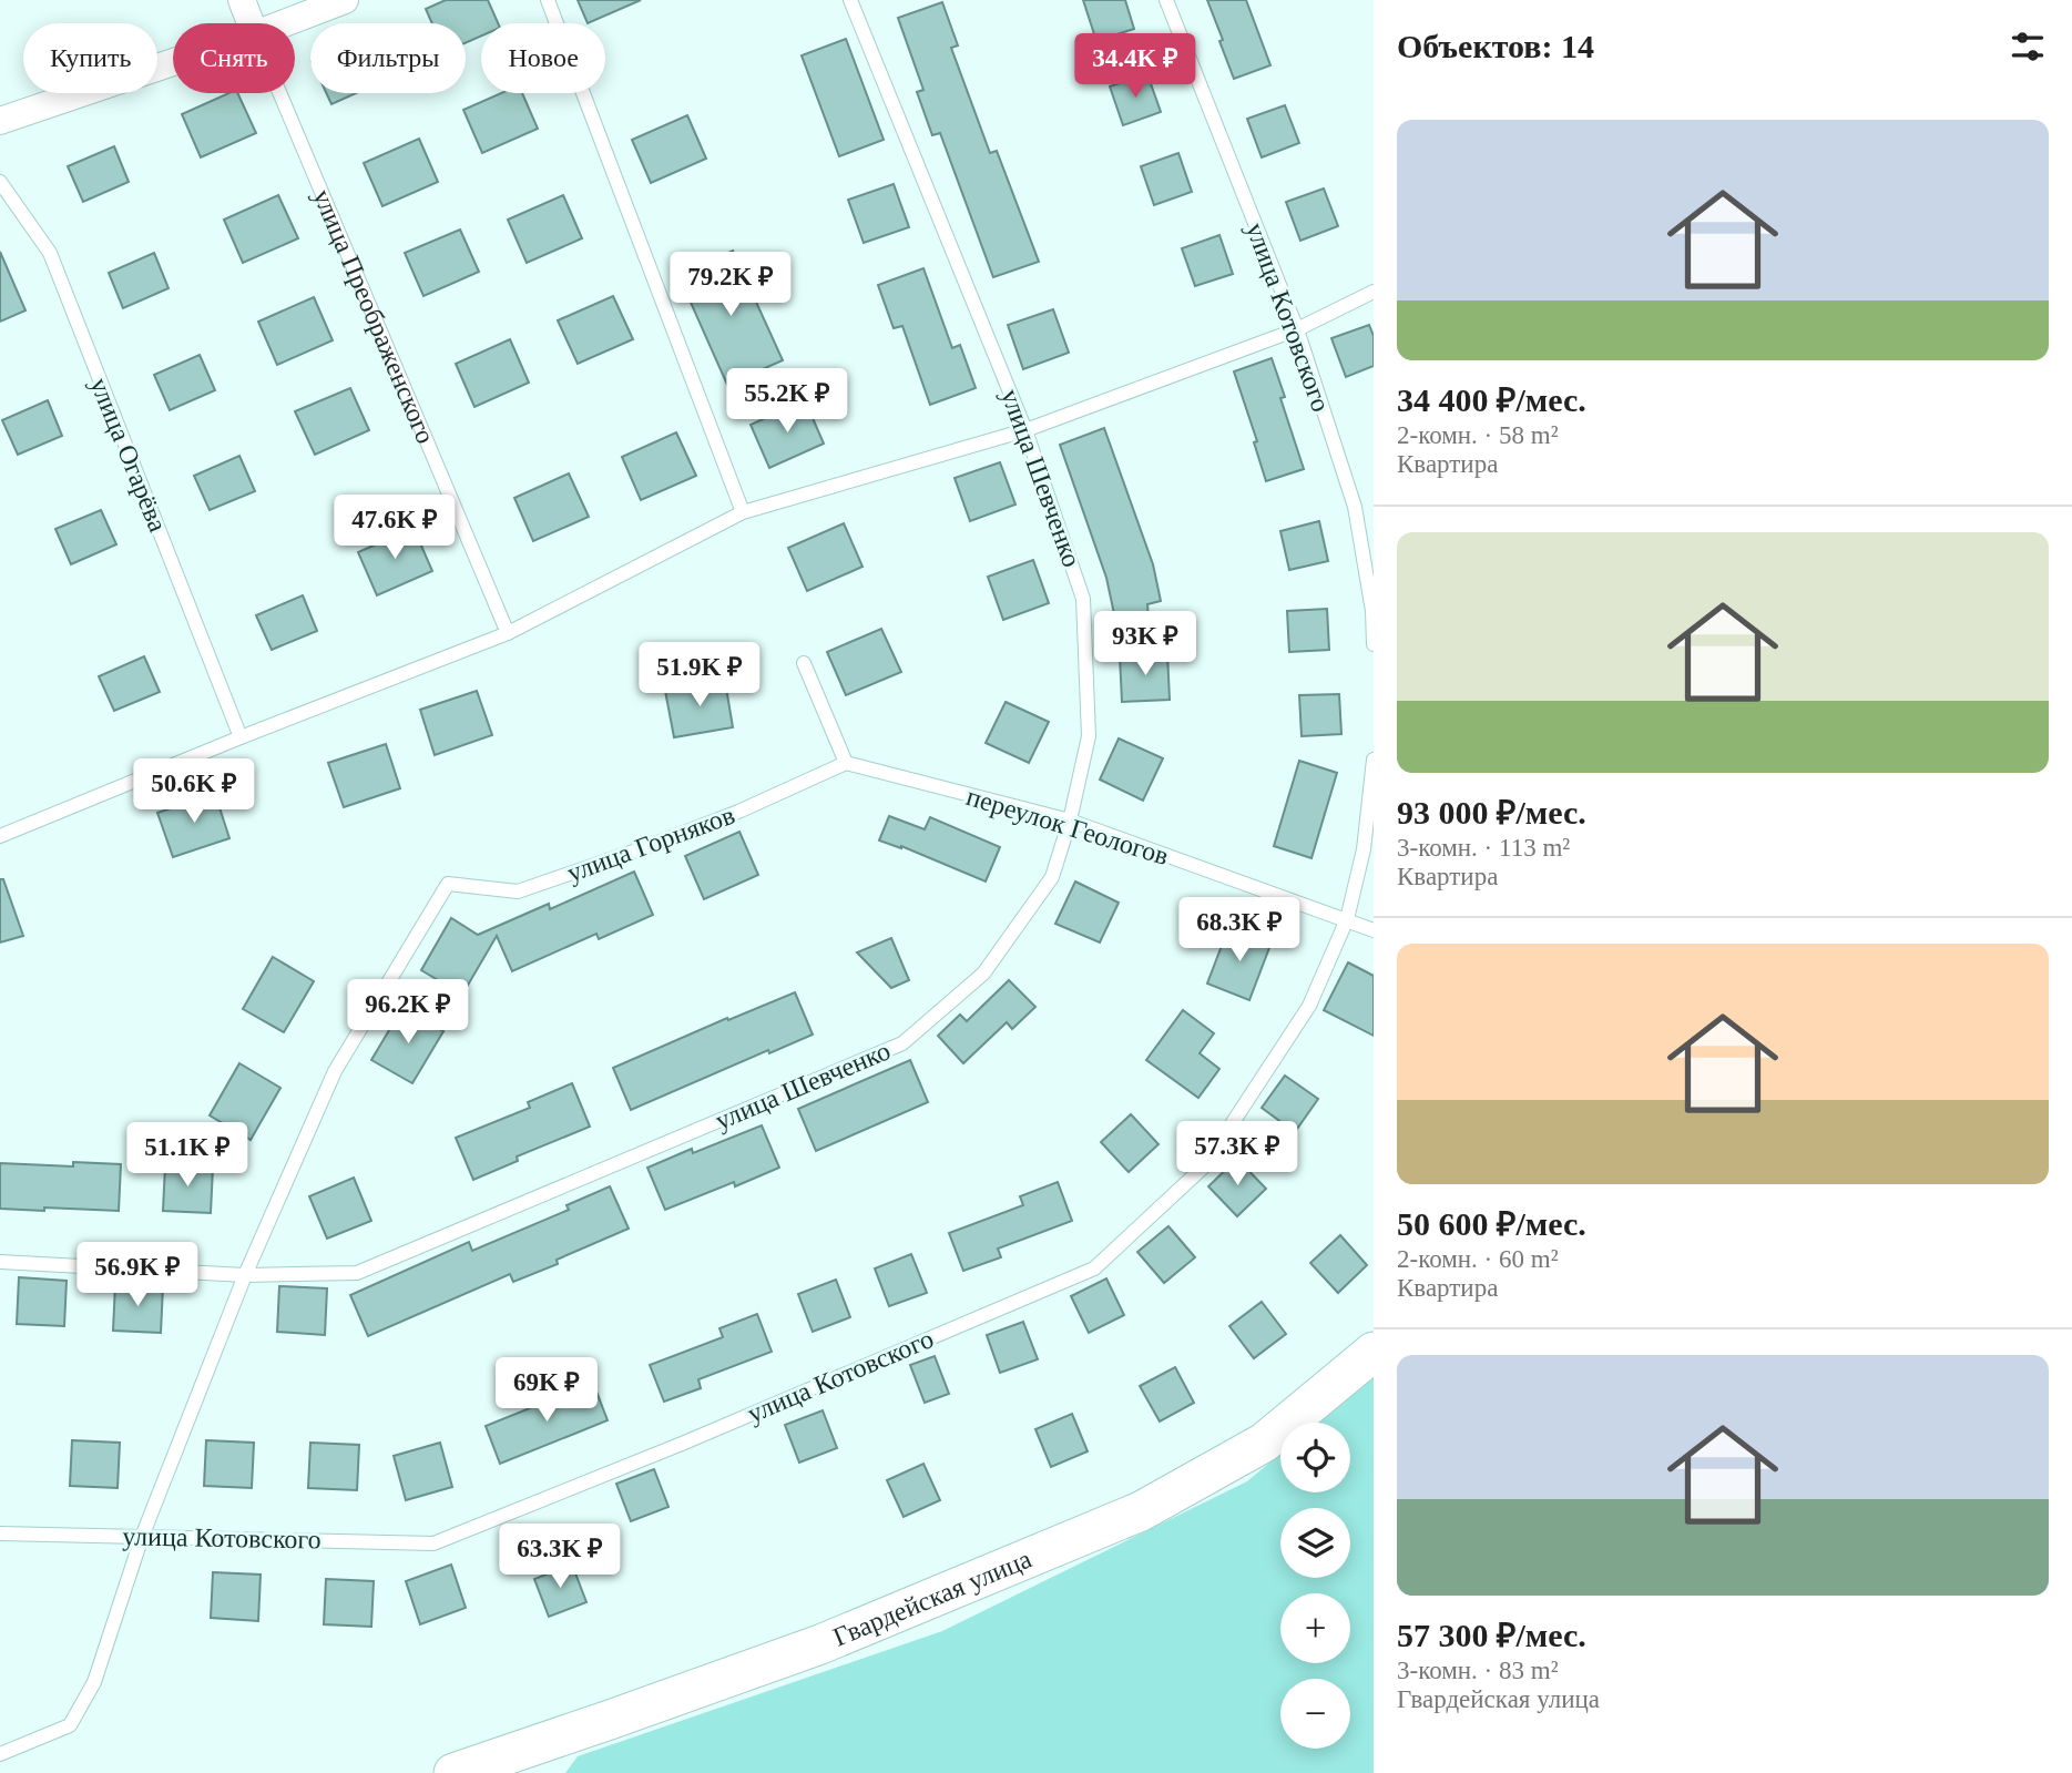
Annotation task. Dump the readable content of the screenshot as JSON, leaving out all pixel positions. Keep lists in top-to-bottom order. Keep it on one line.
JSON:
{"streets":{"main road":["Гвардейская улица"],"street":["улица Преображенского"],"lane":["улица Котовского","улица Огарёва","улица Шевченко","переулок Геологов","улица Горняков"]},"crossings":[["улица Котовского","переулок Геологов"],["улица Шевченко","переулок Геологов"],["улица Шевченко","улица Горняков"],["переулок Геологов","улица Горняков"]],"page":{"heading":"Объектов: 14","chip":["Купить","Снять","Фильтры","Новое"],"price":["34.4K ₽","79.2K ₽","55.2K ₽","47.6K ₽","93K ₽","51.9K ₽","50.6K ₽","68.3K ₽","96.2K ₽","57.3K ₽","51.1K ₽","56.9K ₽","69K ₽","63.3K ₽"],"list":[{"name":"34 400 ₽/мес.","note":"2-комн. · 58 m² · Квартира"},{"name":"93 000 ₽/мес.","note":"3-комн. · 113 m² · Квартира"},{"name":"50 600 ₽/мес.","note":"2-комн. · 60 m² · Квартира"},{"name":"57 300 ₽/мес.","note":"3-комн. · 83 m² · Гвардейская улица"}],"map_buttons":["+","−"]}}
